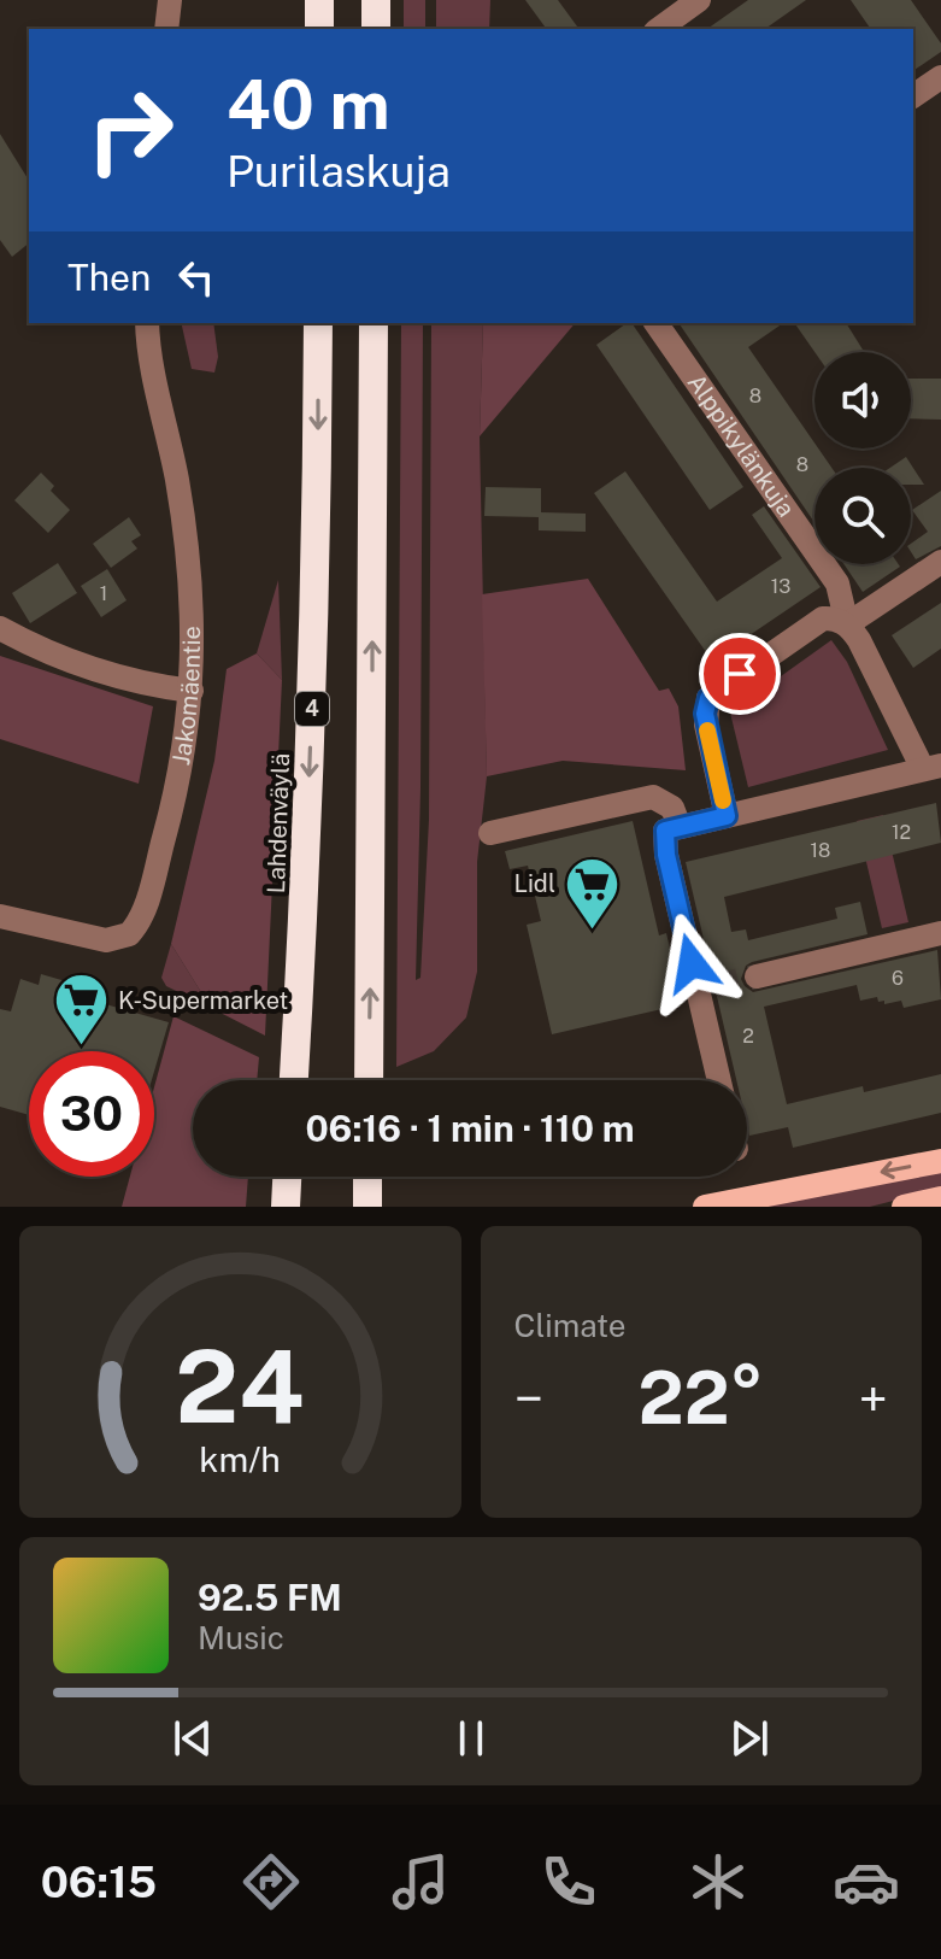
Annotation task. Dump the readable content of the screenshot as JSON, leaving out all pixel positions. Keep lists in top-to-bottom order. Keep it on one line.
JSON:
{"streets":{"highway":["4","Lahdenväylä"],"street":["Alppikylänkuja","Jakomäentie"]},"places":{"supermarket":["Lidl","K-Supermarket"]},"house_numbers":["8","8","13","1","12","18","6","2"],"page":{"turn":["40 m","Purilaskuja"],"then":"Then","limit":"30","trip":"06:16 · 1 min · 110 m","tile":"Climate","heat":["−","22°","+"],"song":["92.5 FM","Music"],"tabs":"06:15","gauge":["24","km/h"]}}
